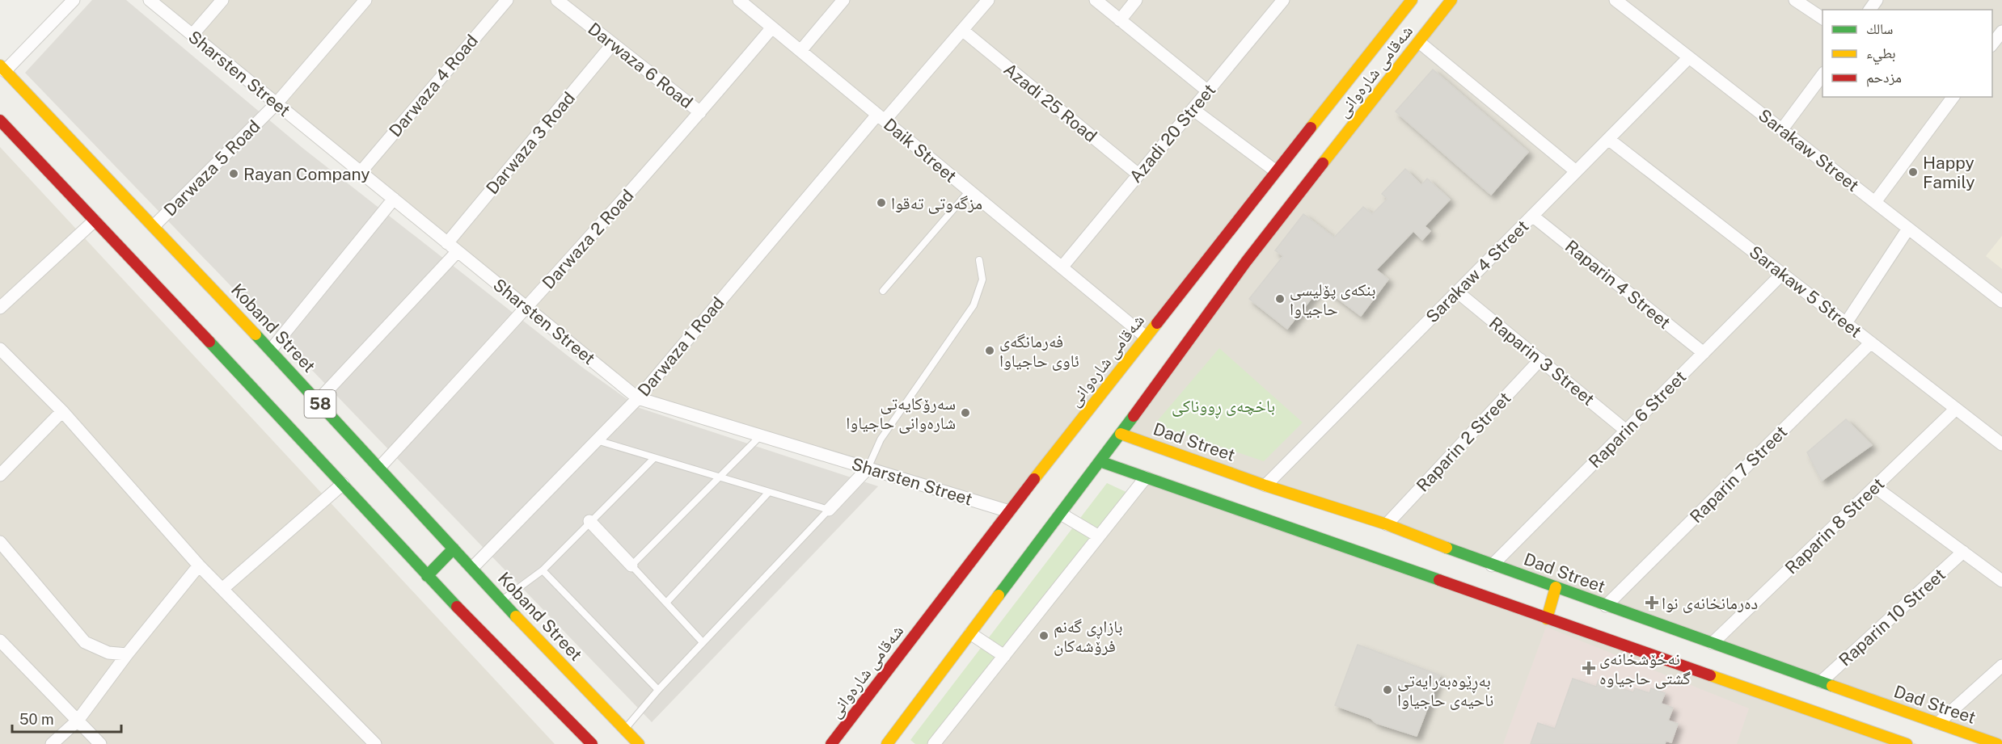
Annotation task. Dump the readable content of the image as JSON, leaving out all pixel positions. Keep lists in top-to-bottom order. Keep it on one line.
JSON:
{"streets":{"main road":["شەقامی شارەوانی","Koband Street","58","Dad Street"],"street":["Darwaza 6 Road","Sharsten Street","Darwaza 4 Road","Azadi 25 Road","Azadi 20 Street","Darwaza 3 Road","Daik Street","Sarakaw Street","Darwaza 5 Road","Darwaza 2 Road","Sarakaw 4 Street","Raparin 4 Street","Sarakaw 5 Street","Darwaza 1 Road","Raparin 3 Street","Raparin 6 Street","Raparin 2 Street","Raparin 7 Street","Raparin 8 Street","Raparin 10 Street"]},"crossings":[["Darwaza 6 Road","Darwaza 3 Road"],["Darwaza 6 Road","Darwaza 2 Road"],["شەقامی شارەوانی","Sharsten Street"],["شەقامی شارەوانی","Daik Street"],["شەقامی شارەوانی","Dad Street"],["Sharsten Street","Darwaza 4 Road"],["Sharsten Street","Darwaza 3 Road"],["Sharsten Street","Darwaza 5 Road"],["Sharsten Street","Darwaza 2 Road"],["Sharsten Street","Darwaza 1 Road"],["Azadi 25 Road","Azadi 20 Street"],["Azadi 25 Road","Darwaza 1 Road"],["Azadi 20 Street","Daik Street"],["Daik Street","Darwaza 2 Road"],["Daik Street","Darwaza 1 Road"],["Sarakaw Street","Sarakaw 4 Street"],["Darwaza 5 Road","Koband Street"],["Darwaza 2 Road","Koband Street"],["Sarakaw 4 Street","Raparin 4 Street"],["Sarakaw 4 Street","Sarakaw 5 Street"],["Sarakaw 4 Street","Raparin 3 Street"],["Sarakaw 4 Street","Dad Street"],["Raparin 4 Street","Raparin 6 Street"],["Sarakaw 5 Street","Raparin 6 Street"],["Sarakaw 5 Street","Raparin 7 Street"],["Sarakaw 5 Street","Raparin 8 Street"],["Koband Street","Darwaza 1 Road"],["Raparin 3 Street","Raparin 6 Street"],["Raparin 3 Street","Raparin 2 Street"],["Raparin 6 Street","Dad Street"],["Dad Street","Raparin 2 Street"],["Dad Street","Raparin 7 Street"],["Dad Street","Raparin 8 Street"],["Dad Street","Raparin 10 Street"]],"parks":["باخچەی ڕووناکی"],"places":{"other":["Happy Family","Rayan Company","مزگەوتی تەقوا","بنکەی پۆلیسی حاجیاوا","فەرمانگەی ئاوی حاجیاوا","سەرۆکایەتی شارەوانی حاجیاوا","بازاڕی گەنم فرۆشەکان","بەڕێوەبەرایەتی ناحیەی حاجیاوا"],"health":["دەرمانخانەی نوا","نەخۆشخانەی گشتی حاجیاوە"]},"legend":["سالك","بطيء","مزدحم"],"scale_bar":"50 m"}
